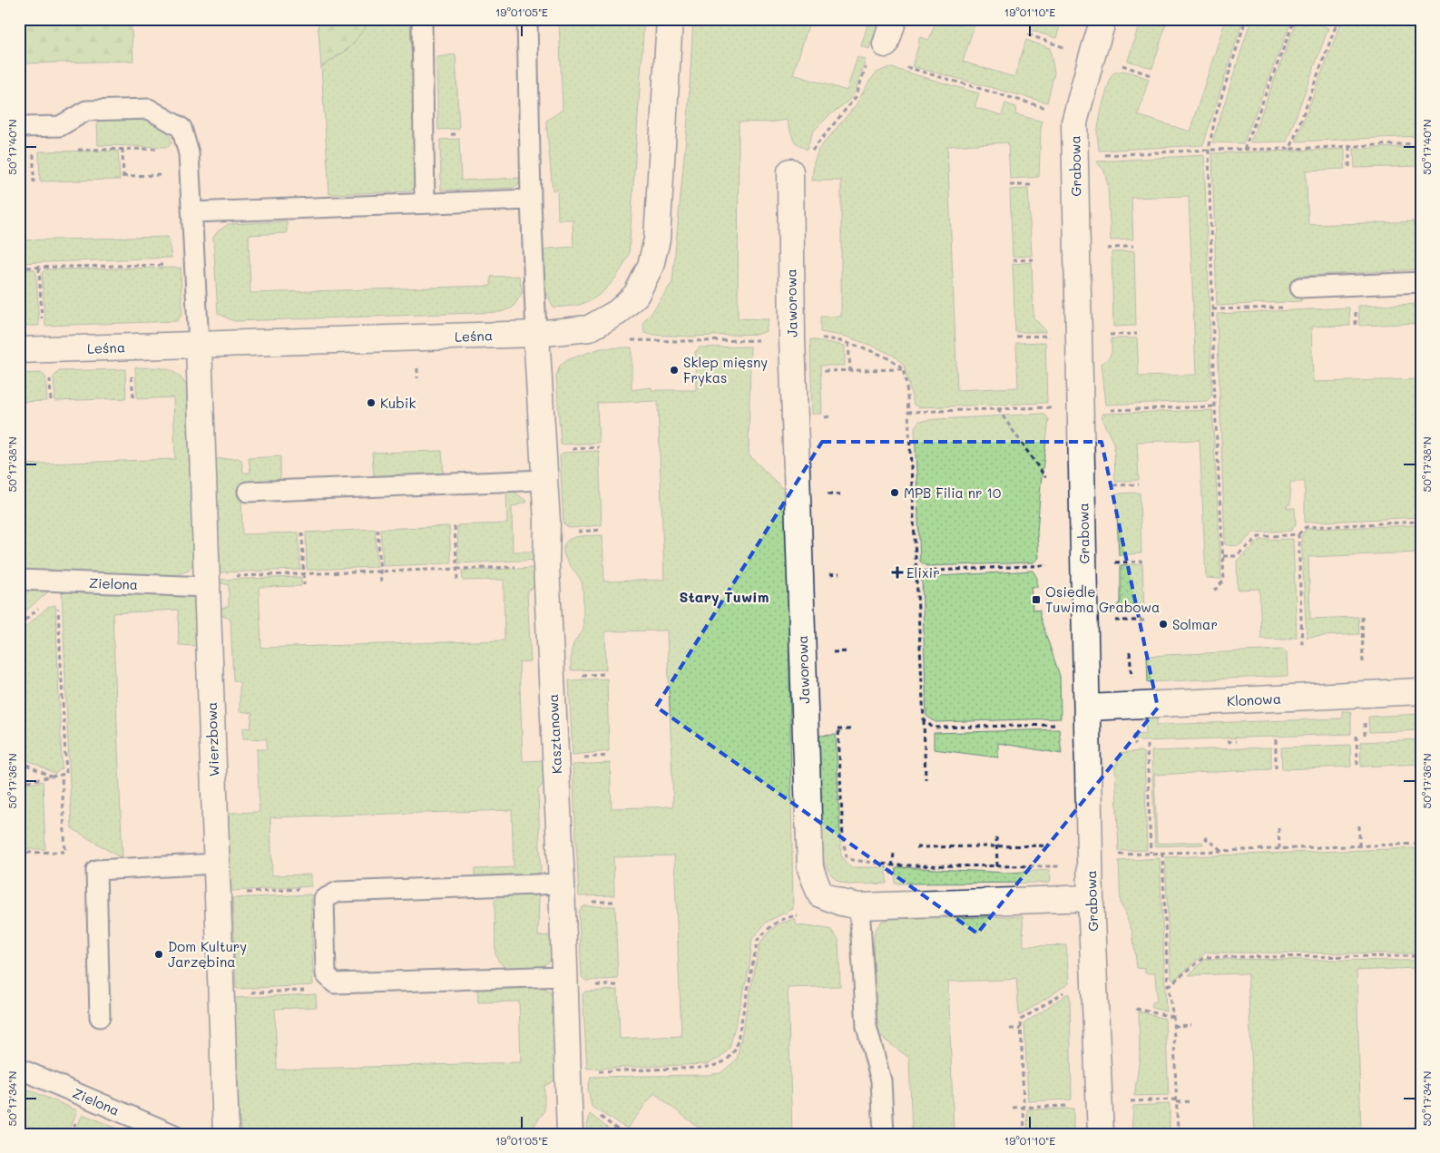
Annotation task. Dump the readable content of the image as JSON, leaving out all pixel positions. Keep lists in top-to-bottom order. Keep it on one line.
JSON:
{"streets":{"street":["Grabowa","Jaworowa","Leśna","Klonowa","Kasztanowa","Wierzbowa"],"lane":["Zielona"]},"crossings":[["Grabowa","Jaworowa"],["Grabowa","Klonowa"],["Leśna","Kasztanowa"],["Leśna","Wierzbowa"],["Zielona","Wierzbowa"]],"districts":["Stary Tuwim"],"places":{"other":["Sklep mięsny Frykas","Kubik","MPB Filia nr 10","Solmar","Dom Kultury Jarzębina"],"health":["Elixir"],"transit":["Osiedle Tuwima Grabowa"]},"coordinates":["19°01'05\"E","19°01'10\"E","50°17'40\"N","50°17'38\"N","50°17'36\"N","50°17'34\"N"]}
